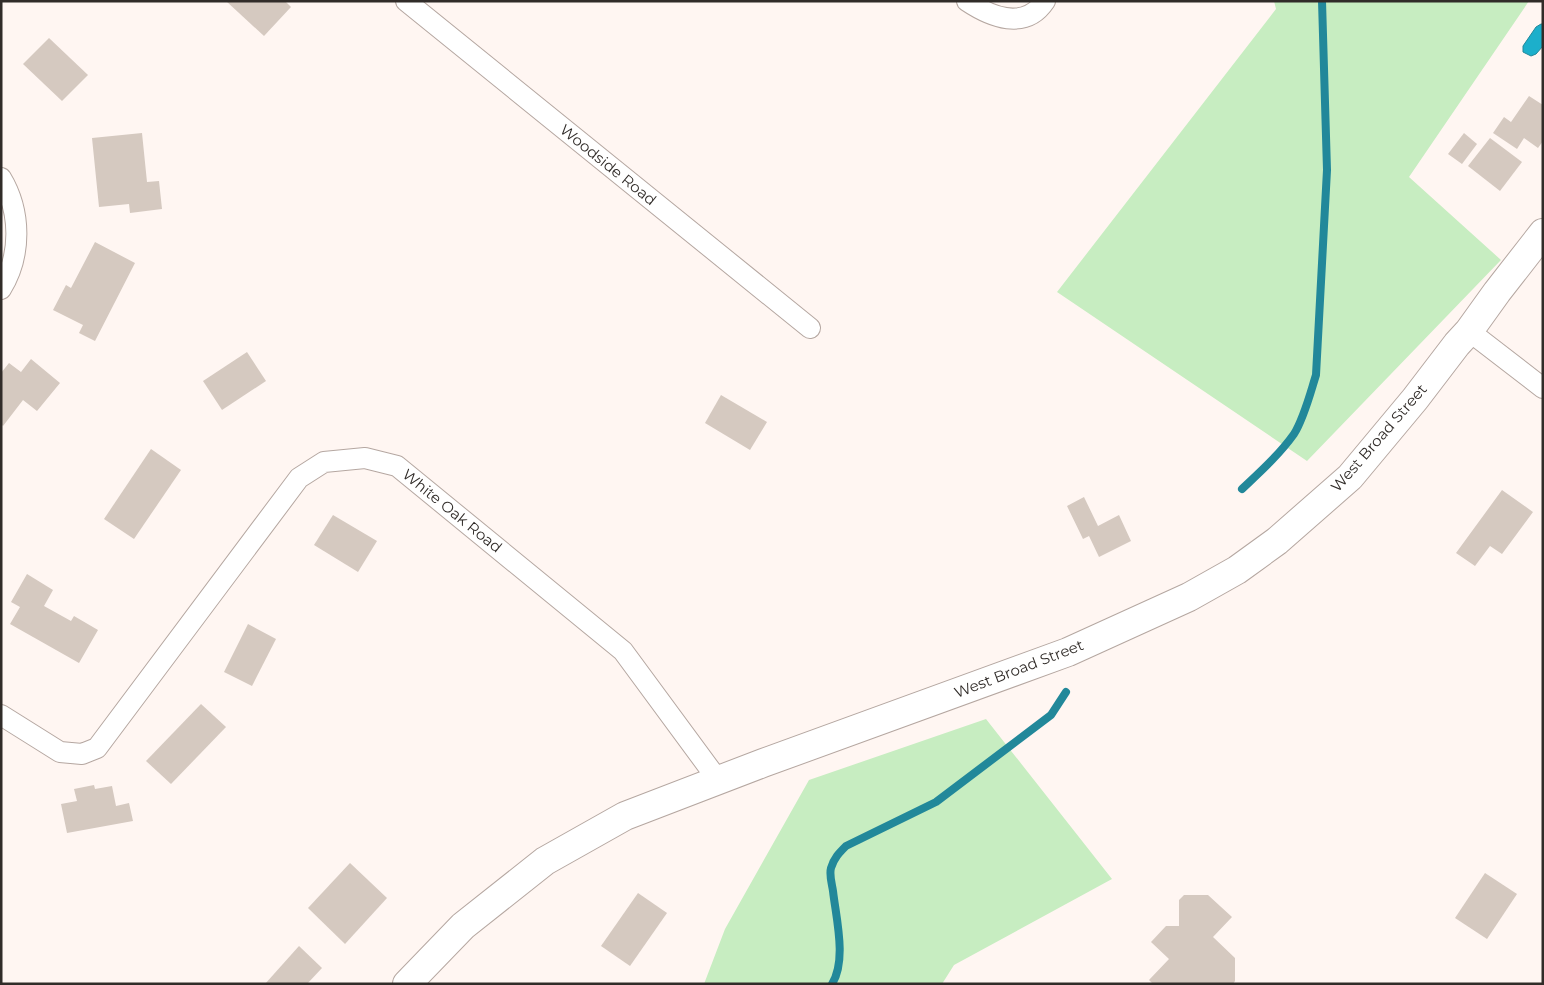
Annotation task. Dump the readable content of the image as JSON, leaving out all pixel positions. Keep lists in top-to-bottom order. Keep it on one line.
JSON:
{"streets":{"street":["Woodside Road","West Broad Street","White Oak Road"]},"crossings":[["West Broad Street","White Oak Road"]]}
